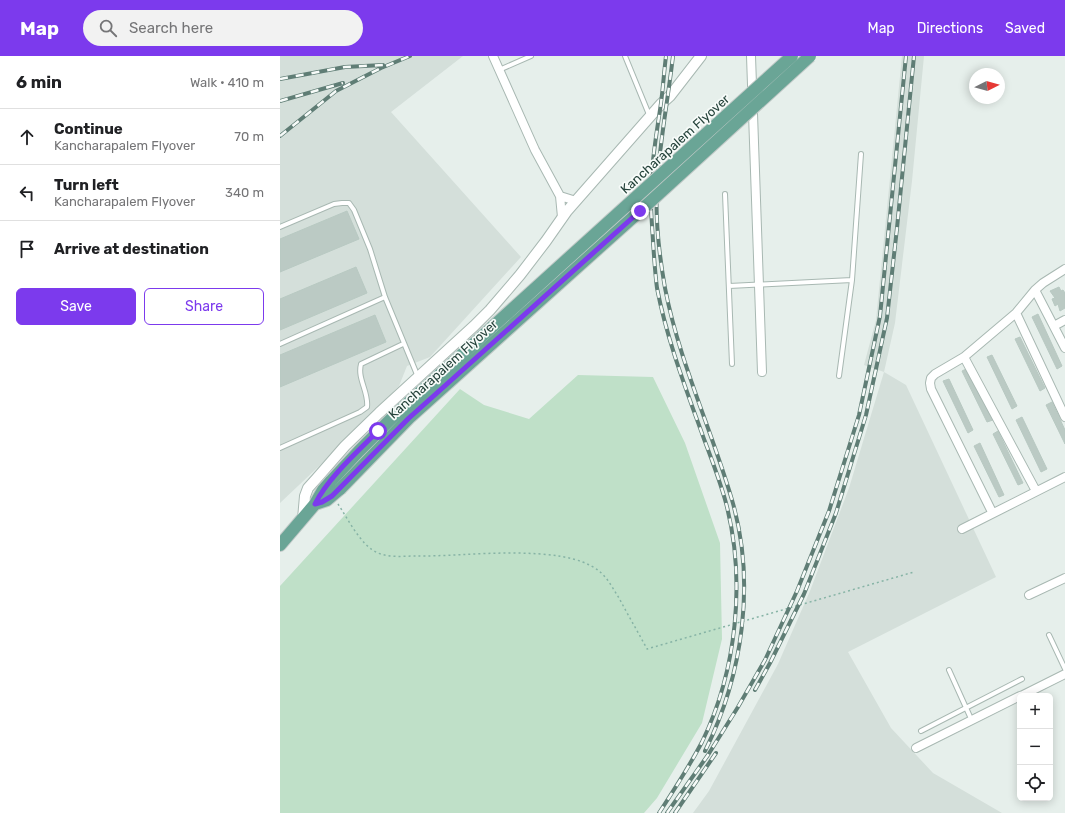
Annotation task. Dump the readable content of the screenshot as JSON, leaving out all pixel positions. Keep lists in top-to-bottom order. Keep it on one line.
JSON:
{"streets":{"main road":["Kancharapalem Flyover"]},"north":"right","page":{"header":"Map","search":"Search here","nav":["Map","Directions","Saved"],"heading":["6 min","Walk · 410 m"],"list":[["Continue","Kancharapalem Flyover","70 m"],["Turn left","Kancharapalem Flyover","340 m"],"Arrive at destination"],"buttons":["Save","Share"],"map_buttons":["+","−"]}}
